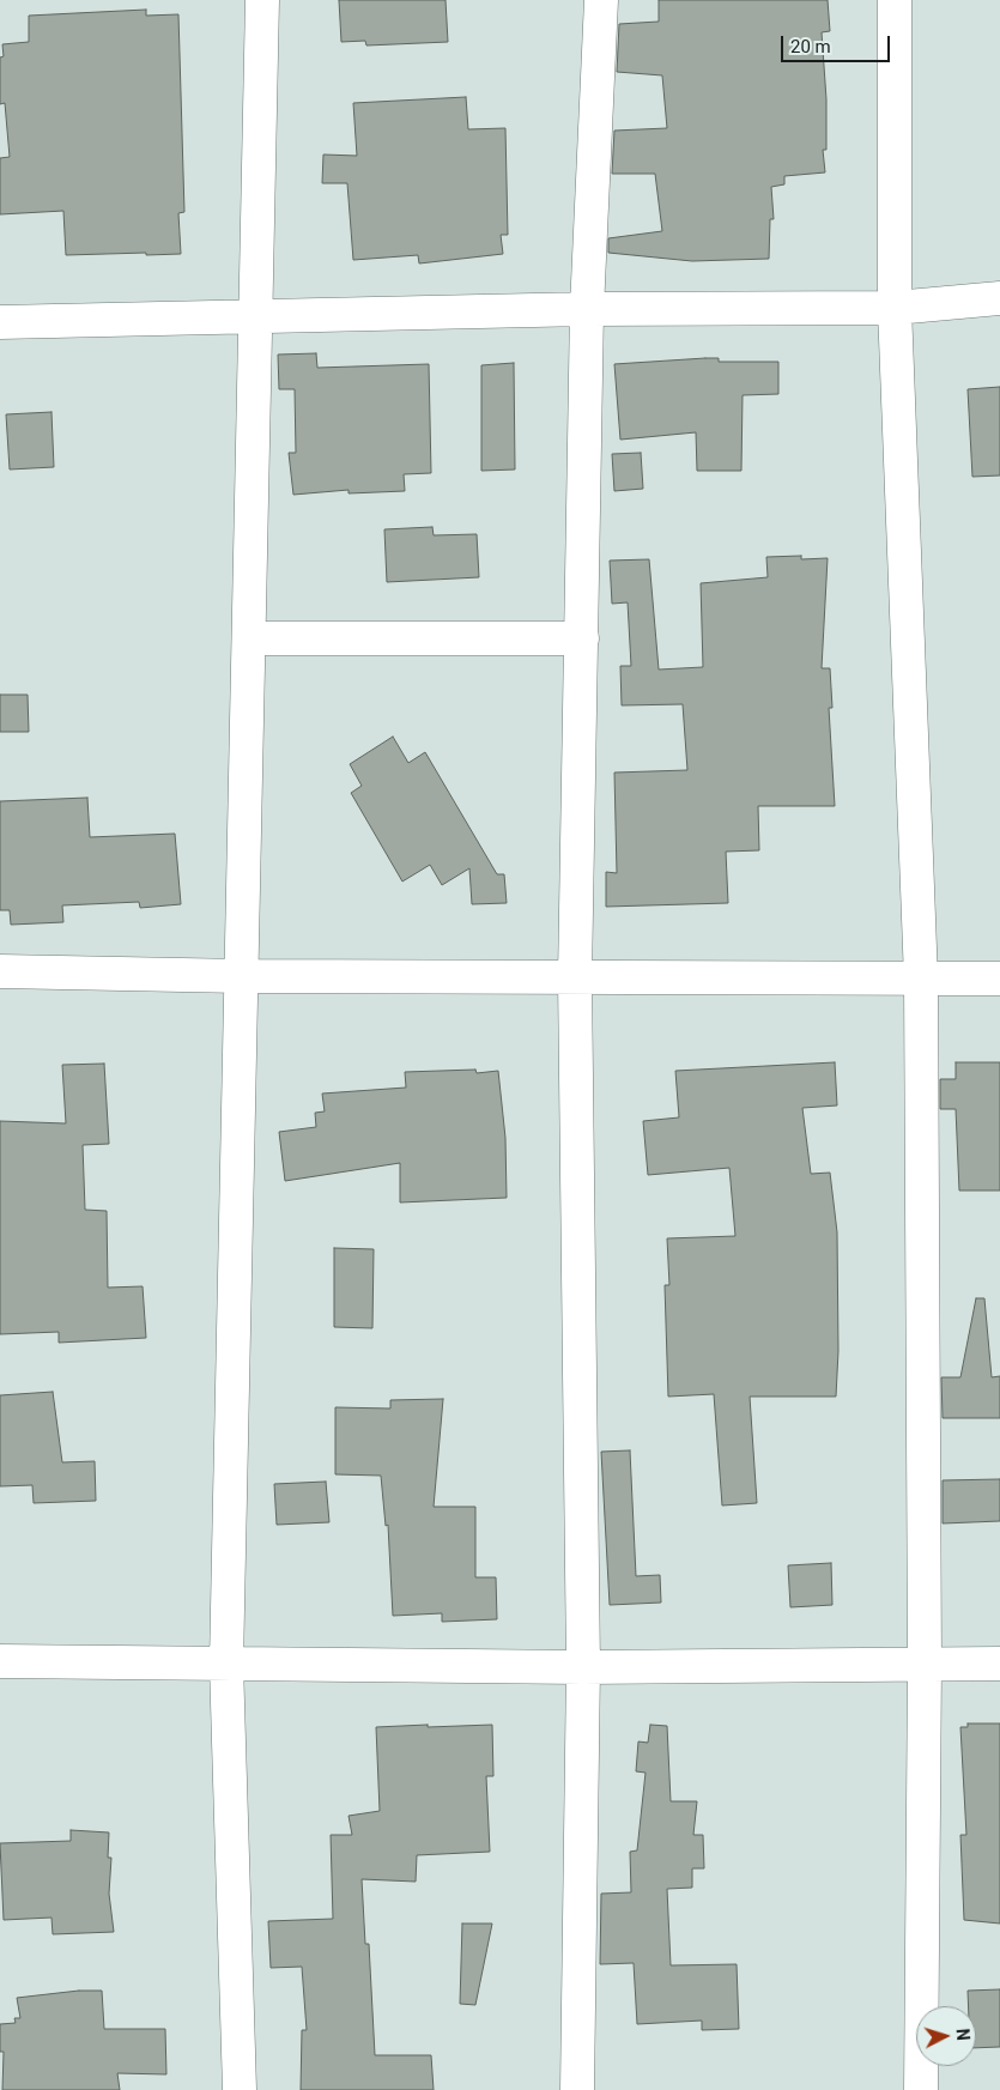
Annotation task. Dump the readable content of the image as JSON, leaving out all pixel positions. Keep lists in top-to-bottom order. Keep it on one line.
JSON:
{"scale_bar":"20 m","north":"right"}
